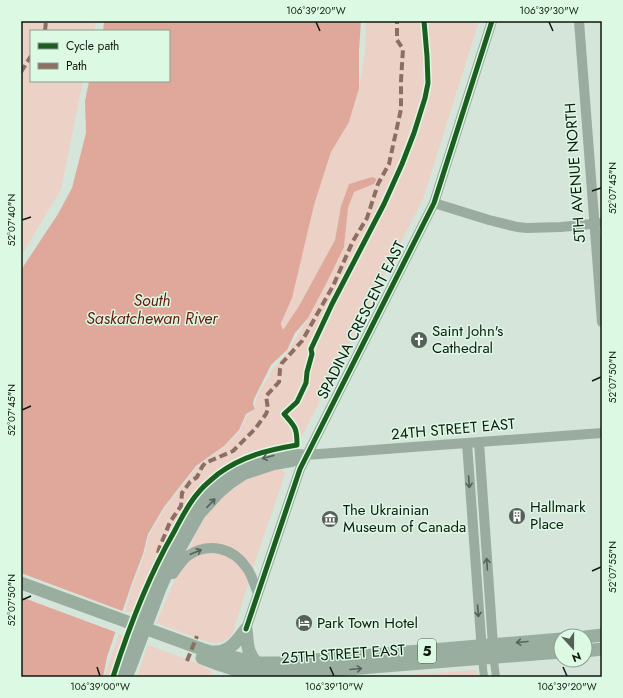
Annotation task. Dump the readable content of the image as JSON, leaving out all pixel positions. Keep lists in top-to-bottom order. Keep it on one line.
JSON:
{"streets":{"main road":["5","25TH STREET EAST"],"street":["5TH AVENUE NORTH","SPADINA CRESCENT EAST","24TH STREET EAST"]},"crossings":[["SPADINA CRESCENT EAST","24TH STREET EAST"],["5","25TH STREET EAST"]],"water":["South Saskatchewan River"],"places":{"church":["Saint John's Cathedral"],"building":["Hallmark Place"],"museum":["The Ukrainian Museum of Canada"],"hotel":["Park Town Hotel"]},"legend":["Cycle path","Path"],"north":"bottom","coordinates":["106°39'20\"W","106°39'30\"W","52°07'45\"N","52°07'40\"N","52°07'50\"N","52°07'55\"N","106°39'00\"W","106°39'10\"W"]}
